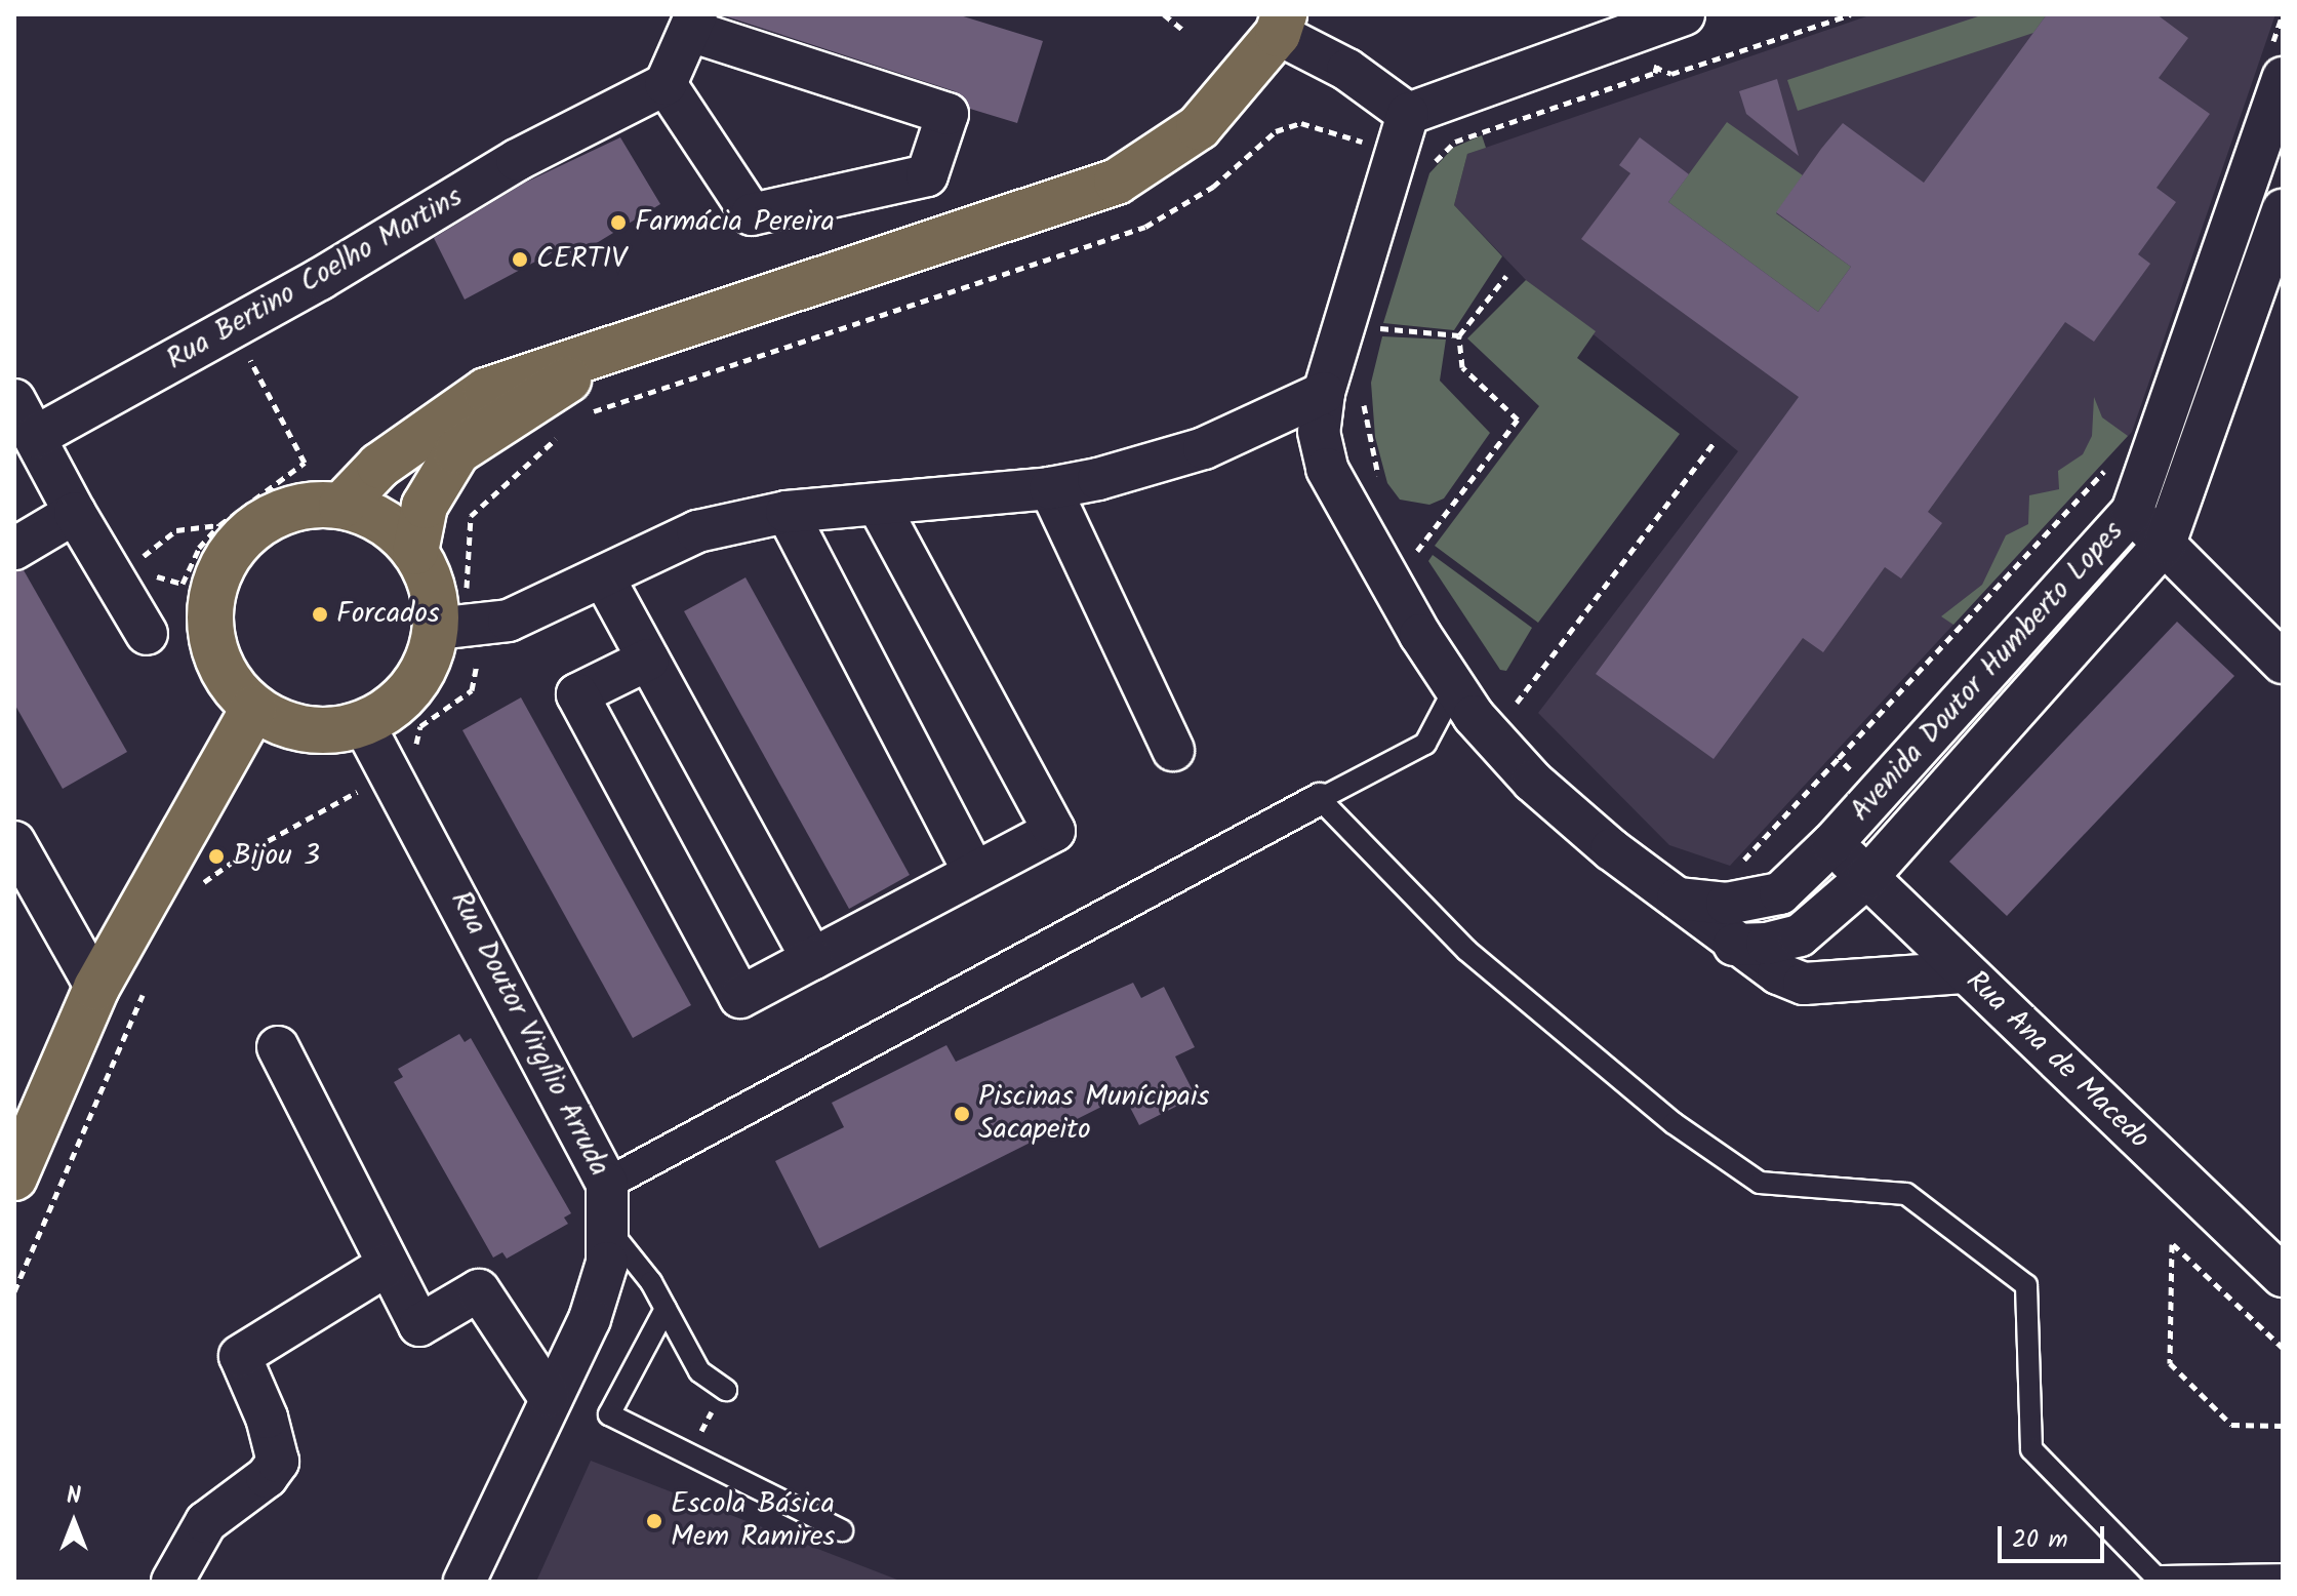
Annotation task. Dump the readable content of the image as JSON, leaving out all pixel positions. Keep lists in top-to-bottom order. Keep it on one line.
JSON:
{"streets":{"street":["Rua Bertino Coelho Martins","Avenida Doutor Humberto Lopes","Rua Doutor Virgílio Arruda","Rua Ana de Macedo"]},"crossings":[["Avenida Doutor Humberto Lopes","Rua Ana de Macedo"]],"places":["Farmácia Pereira","CERTIV","Forcados","Bijou 3","Piscinas Munícipais Sacapeito","Escola Básica Mem Ramires"],"scale_bar":"20 m","north":"top"}
